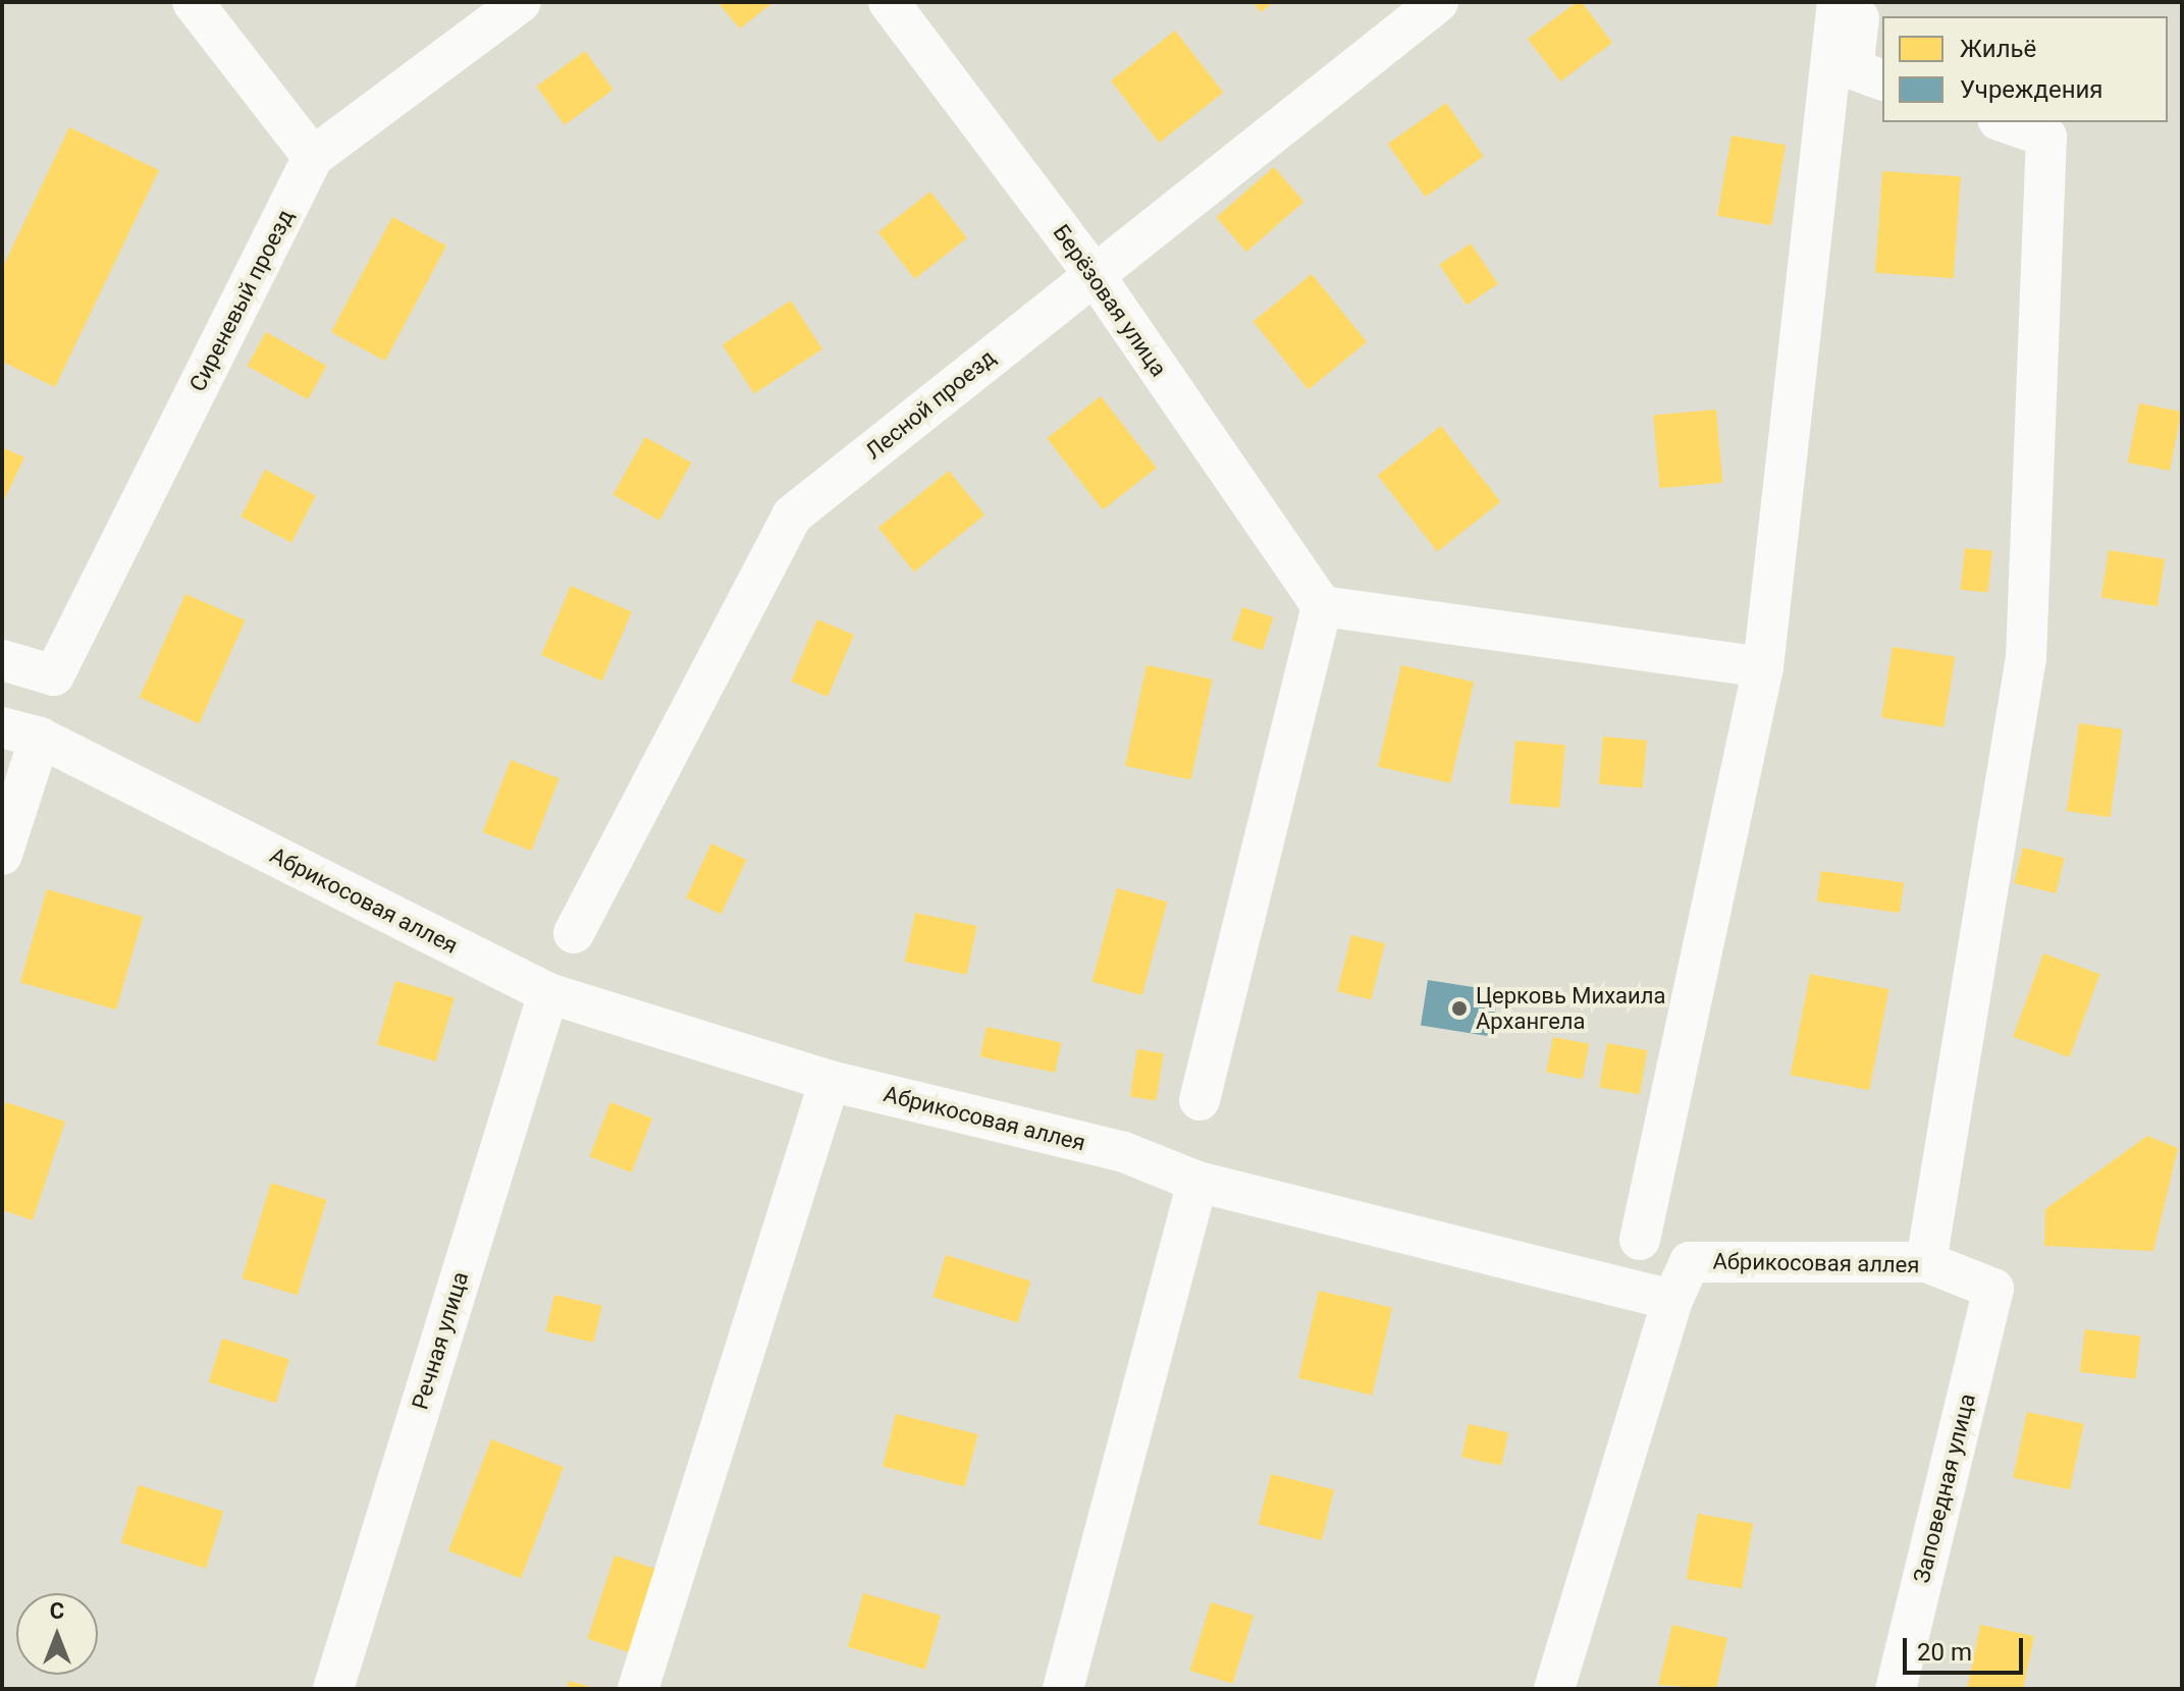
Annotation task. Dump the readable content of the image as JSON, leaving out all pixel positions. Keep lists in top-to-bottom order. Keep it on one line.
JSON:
{"streets":{"street":["Сиреневый проезд","Берёзовая улица","Лесной проезд","Абрикосовая аллея","Речная улица","Заповедная улица"]},"crossings":[["Берёзовая улица","Лесной проезд"],["Абрикосовая аллея","Речная улица"],["Абрикосовая аллея","Заповедная улица"]],"places":["Церковь Михаила Архангела"],"legend":["Жильё","Учреждения"],"scale_bar":"20 m","north":"top"}
